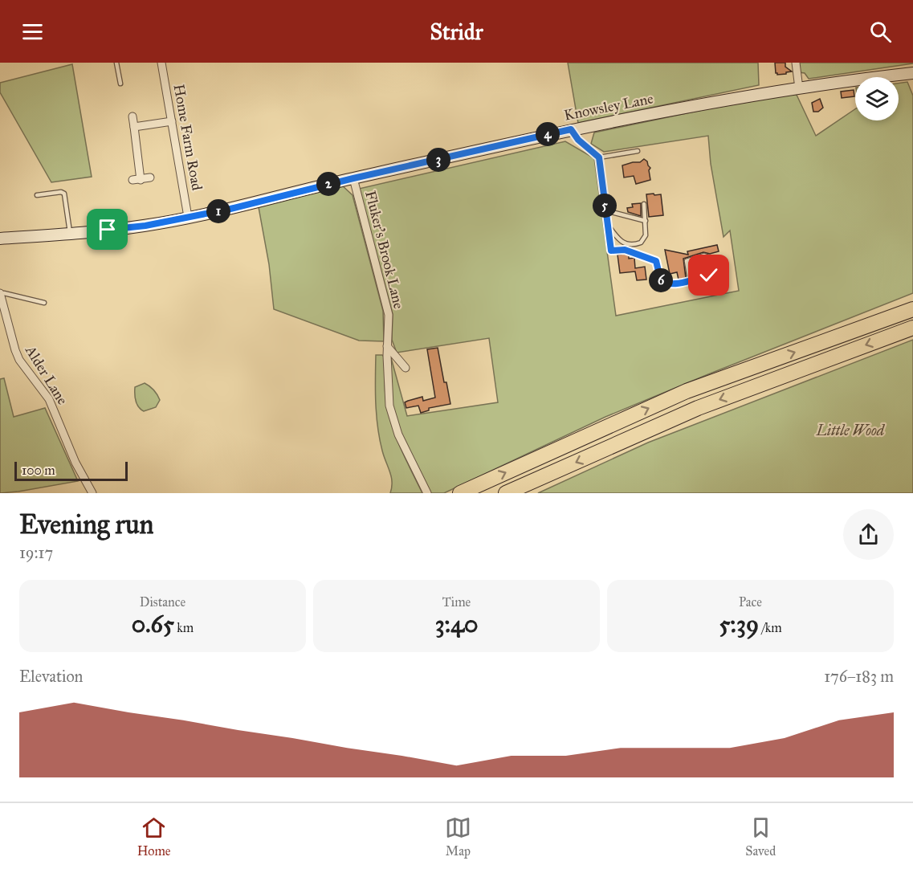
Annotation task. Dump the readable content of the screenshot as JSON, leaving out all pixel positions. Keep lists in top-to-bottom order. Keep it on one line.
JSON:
{"streets":{"main road":["Knowsley Lane"],"street":["Home Farm Road","Fluker's Brook Lane","Alder Lane"]},"crossings":[["Knowsley Lane","Home Farm Road"],["Knowsley Lane","Fluker's Brook Lane"]],"parks":["Little Wood"],"scale_bar":"100 m","page":{"header":"Stridr","pins":["4","3","2","5","1","6"],"scale":"100 m","heading":["Evening run","19:17"],"stats":[["Distance","0.65 km"],["Time","3:40"],["Pace","5:39 /km"]],"chart":["Elevation","176–183 m"],"tabs":["Home","Map","Saved"]}}
